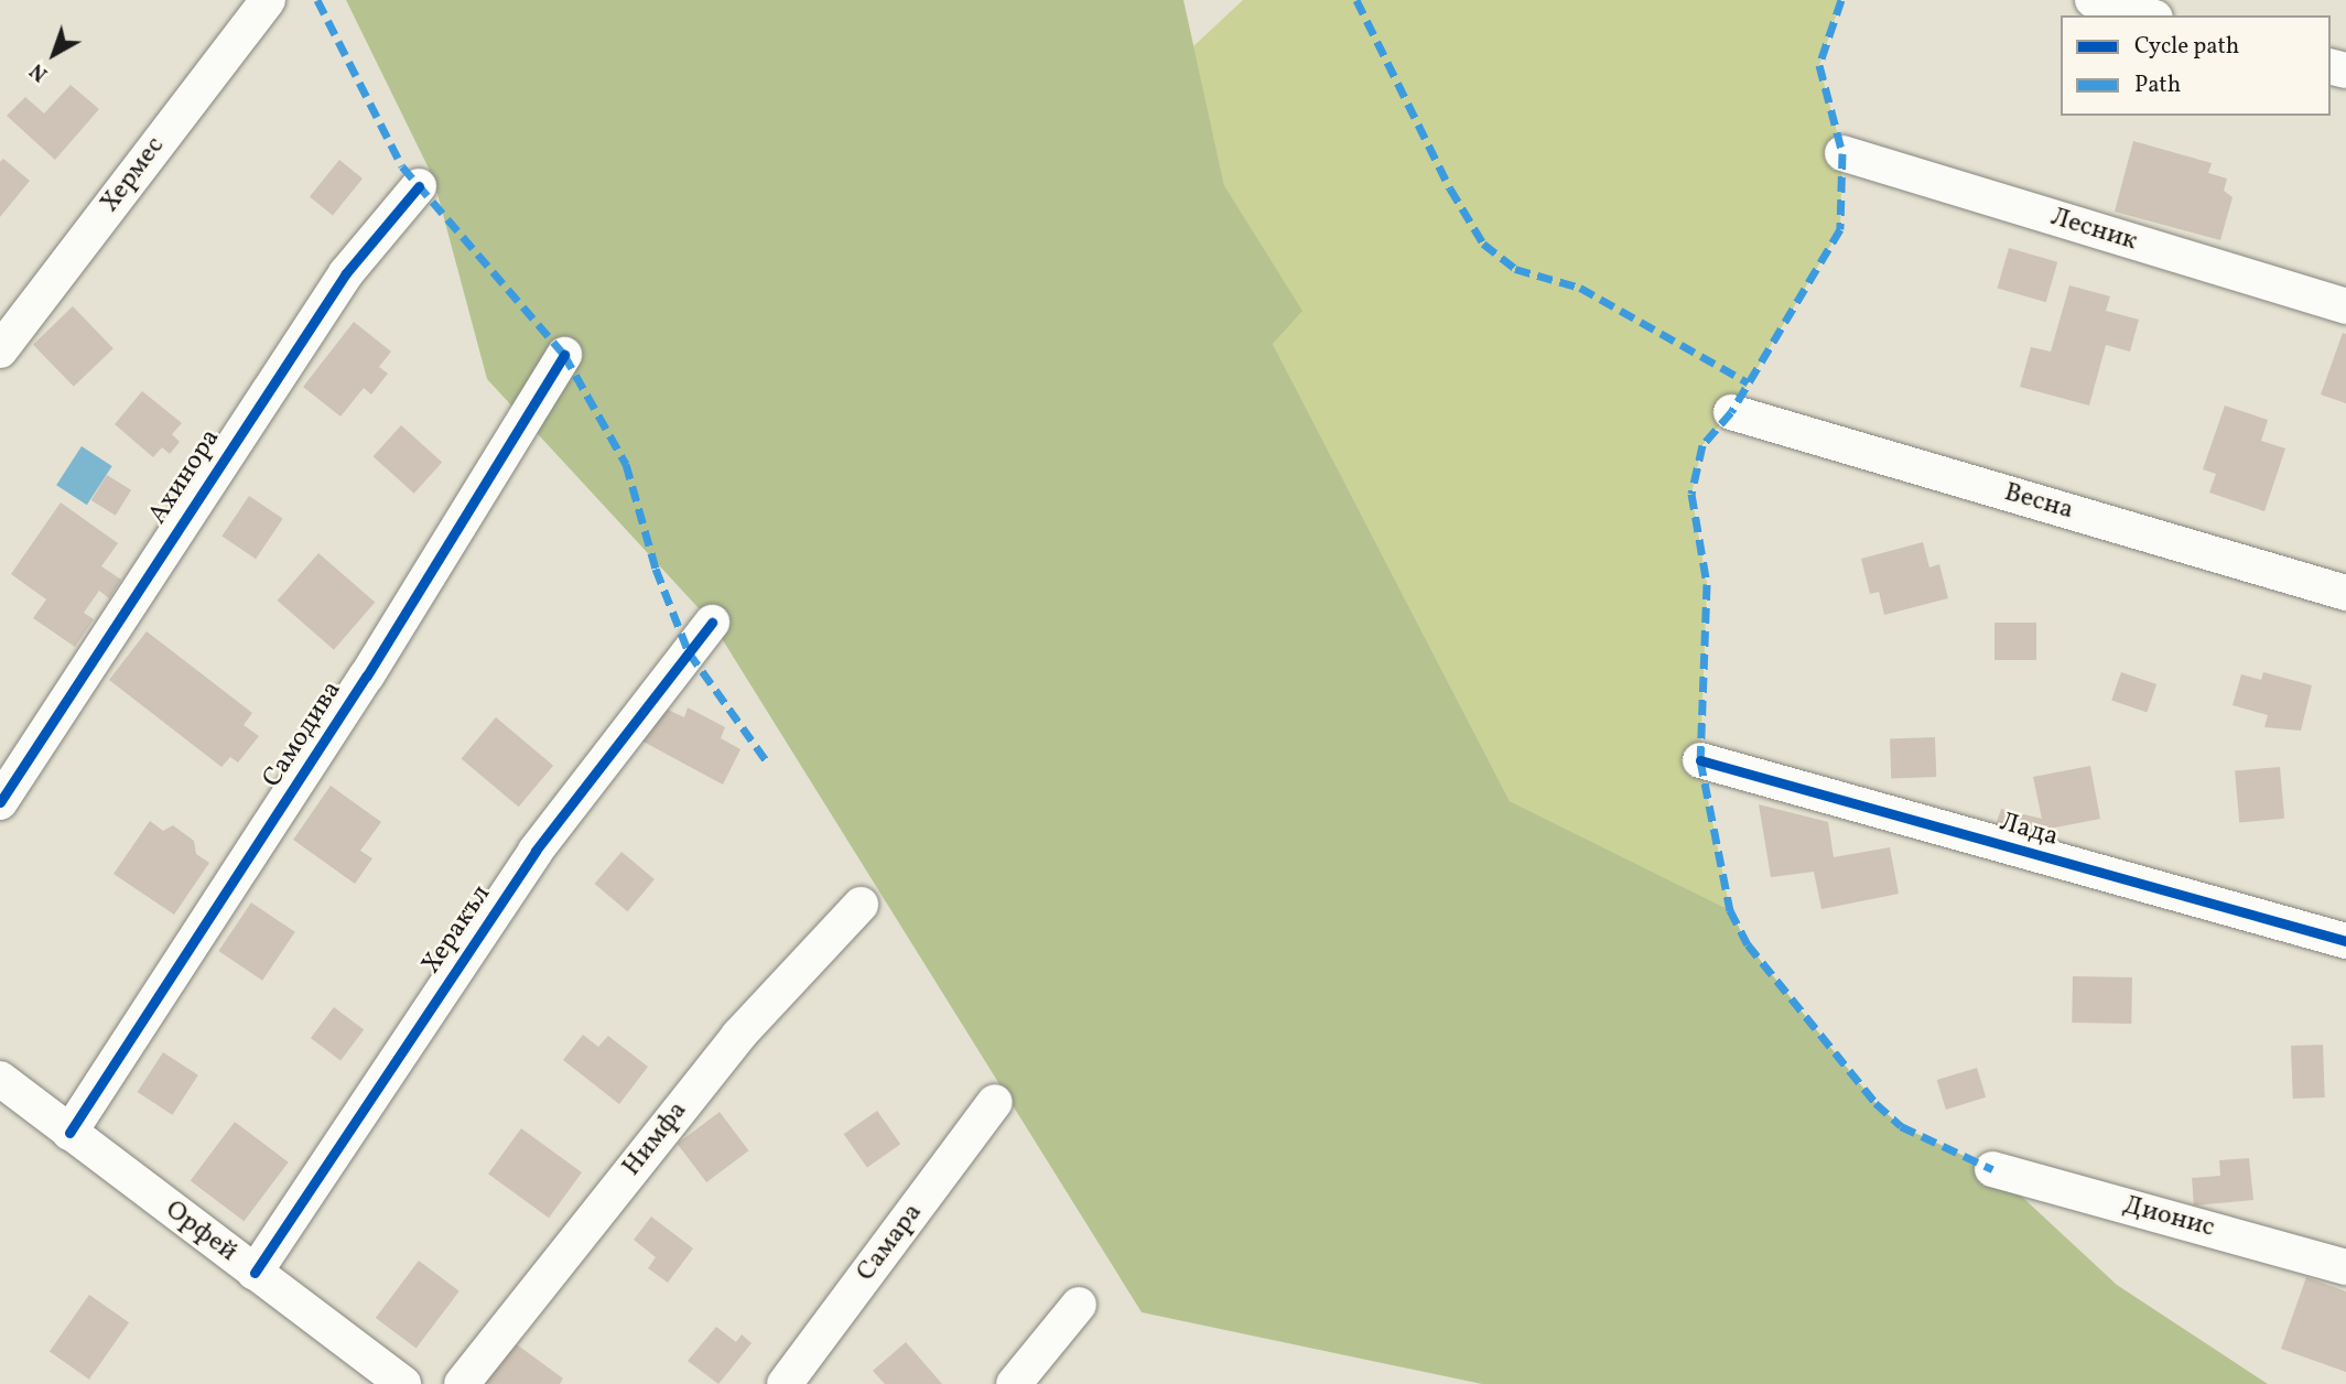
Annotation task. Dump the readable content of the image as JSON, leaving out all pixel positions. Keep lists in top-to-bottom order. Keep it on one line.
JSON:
{"streets":{"street":["Хермес","Лесник","Ахинора","Весна","Самодива","Лада","Херакъл","Нимфа","Дионис","Орфей","Самара"]},"crossings":[["Самодива","Орфей"],["Херакъл","Орфей"]],"legend":["Cycle path","Path"],"north":"bottom left"}
